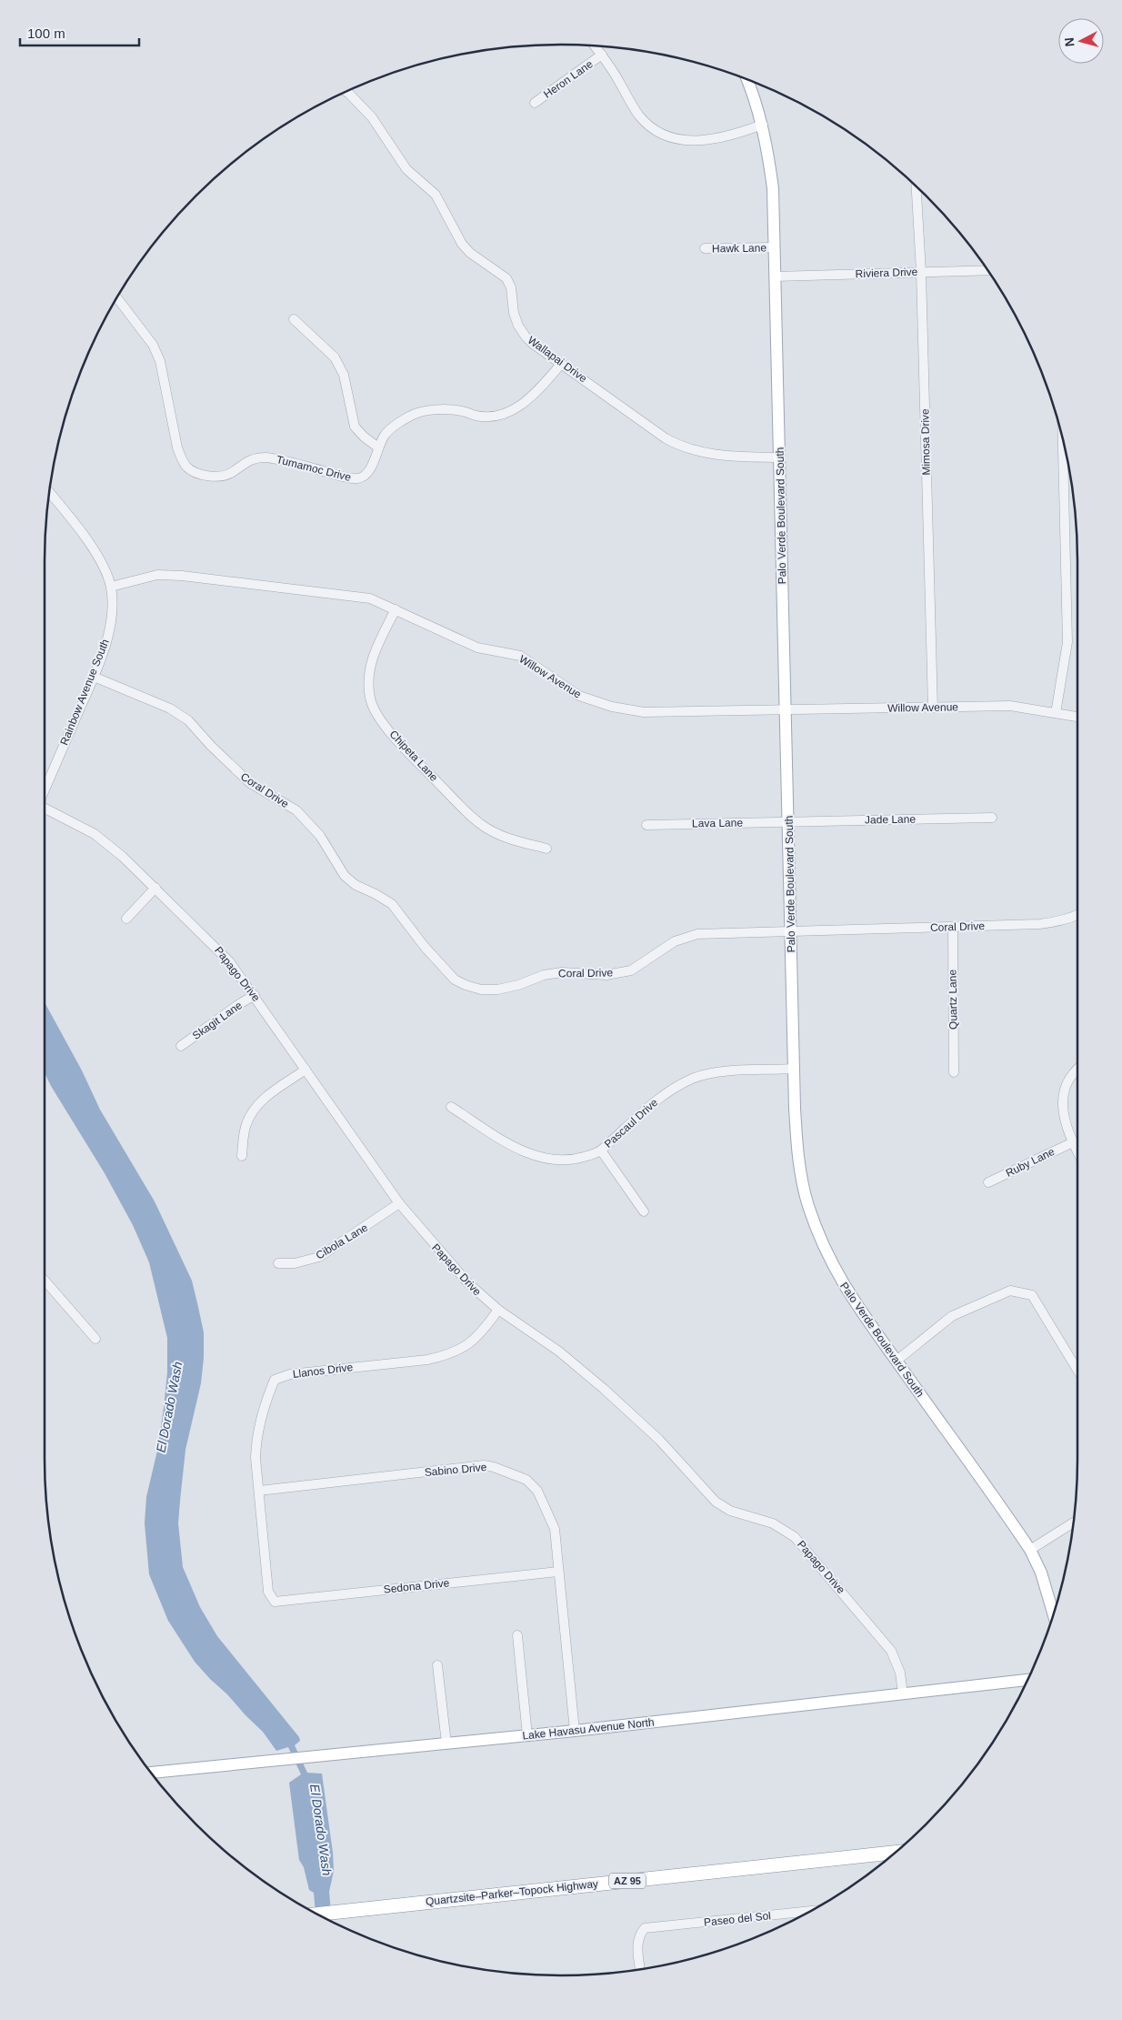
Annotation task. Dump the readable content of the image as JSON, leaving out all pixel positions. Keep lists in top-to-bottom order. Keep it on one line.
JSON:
{"streets":{"highway":["AZ 95","Quartzsite–Parker–Topock Highway"],"main road":["Palo Verde Boulevard South","Lake Havasu Avenue North"],"street":["Heron Lane","Hawk Lane","Riviera Drive","Wallapai Drive","Mimosa Drive","Tumamoc Drive","Willow Avenue","Rainbow Avenue South","Chipeta Lane","Coral Drive","Jade Lane","Lava Lane","Papago Drive","Quartz Lane","Skagit Lane","Pascaul Drive","Ruby Lane","Cibola Lane","Llanos Drive","Sabino Drive","Sedona Drive","Paseo del Sol"]},"crossings":[["Hawk Lane","Palo Verde Boulevard South"],["Riviera Drive","Mimosa Drive"],["Riviera Drive","Palo Verde Boulevard South"],["Wallapai Drive","Tumamoc Drive"],["Wallapai Drive","Palo Verde Boulevard South"],["Mimosa Drive","Willow Avenue"],["Palo Verde Boulevard South","Willow Avenue"],["Palo Verde Boulevard South","Coral Drive"],["Palo Verde Boulevard South","Jade Lane"],["Palo Verde Boulevard South","Lava Lane"],["Palo Verde Boulevard South","Pascaul Drive"],["Willow Avenue","Rainbow Avenue South"],["Willow Avenue","Chipeta Lane"],["Rainbow Avenue South","Coral Drive"],["Coral Drive","Quartz Lane"],["Jade Lane","Lava Lane"],["Papago Drive","Skagit Lane"],["Papago Drive","Cibola Lane"],["Papago Drive","Llanos Drive"],["Papago Drive","Lake Havasu Avenue North"],["Llanos Drive","Sabino Drive"],["Llanos Drive","Sedona Drive"],["Sabino Drive","Sedona Drive"],["Sabino Drive","Lake Havasu Avenue North"]],"water":["El Dorado Wash"],"scale_bar":"100 m","north":"left"}
